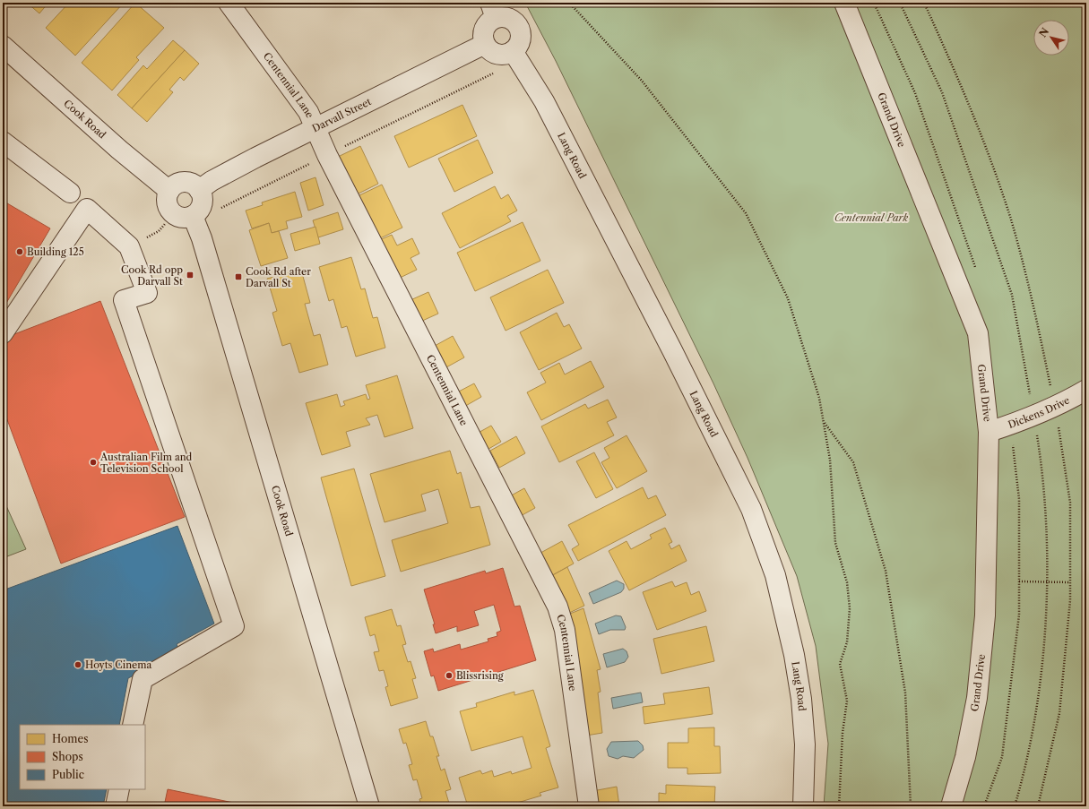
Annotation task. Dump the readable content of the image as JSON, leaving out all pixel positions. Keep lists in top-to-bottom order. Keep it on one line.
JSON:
{"streets":{"street":["Centennial Lane","Darvall Street","Cook Road","Grand Drive","Lang Road","Dickens Drive"]},"crossings":[["Centennial Lane","Darvall Street"],["Darvall Street","Cook Road"],["Darvall Street","Lang Road"],["Grand Drive","Dickens Drive"]],"parks":["Centennial Park"],"places":{"other":["Building 125","Australian Film and Television School","Hoyts Cinema","Blissrising"],"transit":["Cook Rd opp Darvall St","Cook Rd after Darvall St"]},"legend":["Homes","Shops","Public"],"north":"top left"}
